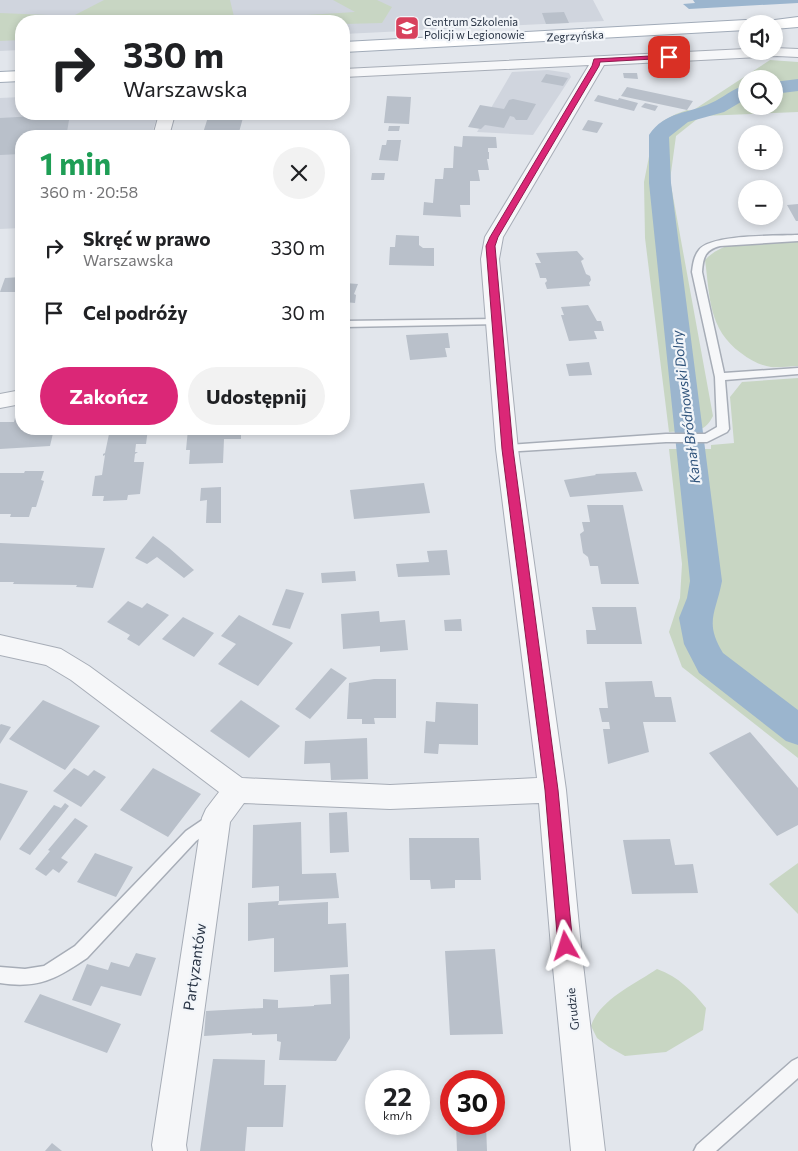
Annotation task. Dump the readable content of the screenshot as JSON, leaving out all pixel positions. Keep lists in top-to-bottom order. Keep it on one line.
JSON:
{"streets":{"main road":["Zegrzyńska"],"street":["Partyzantów","Grudzie"]},"crossings":[["Zegrzyńska","Grudzie"]],"water":["Kanał Bródnowski Dolny"],"places":{"school or university":["Centrum Szkolenia Policji w Legionowie"]},"page":{"map_buttons":["+","−"],"turn":["330 m","Warszawska"],"heading":["1 min","360 m · 20:58"],"list":[{"name":"Skręć w prawo","note":"Warszawska","value":"330 m"},{"name":"Cel podróży","value":"30 m"}],"buttons":["Zakończ","Udostępnij"],"speed":"22 km/h","limit":"30"}}
